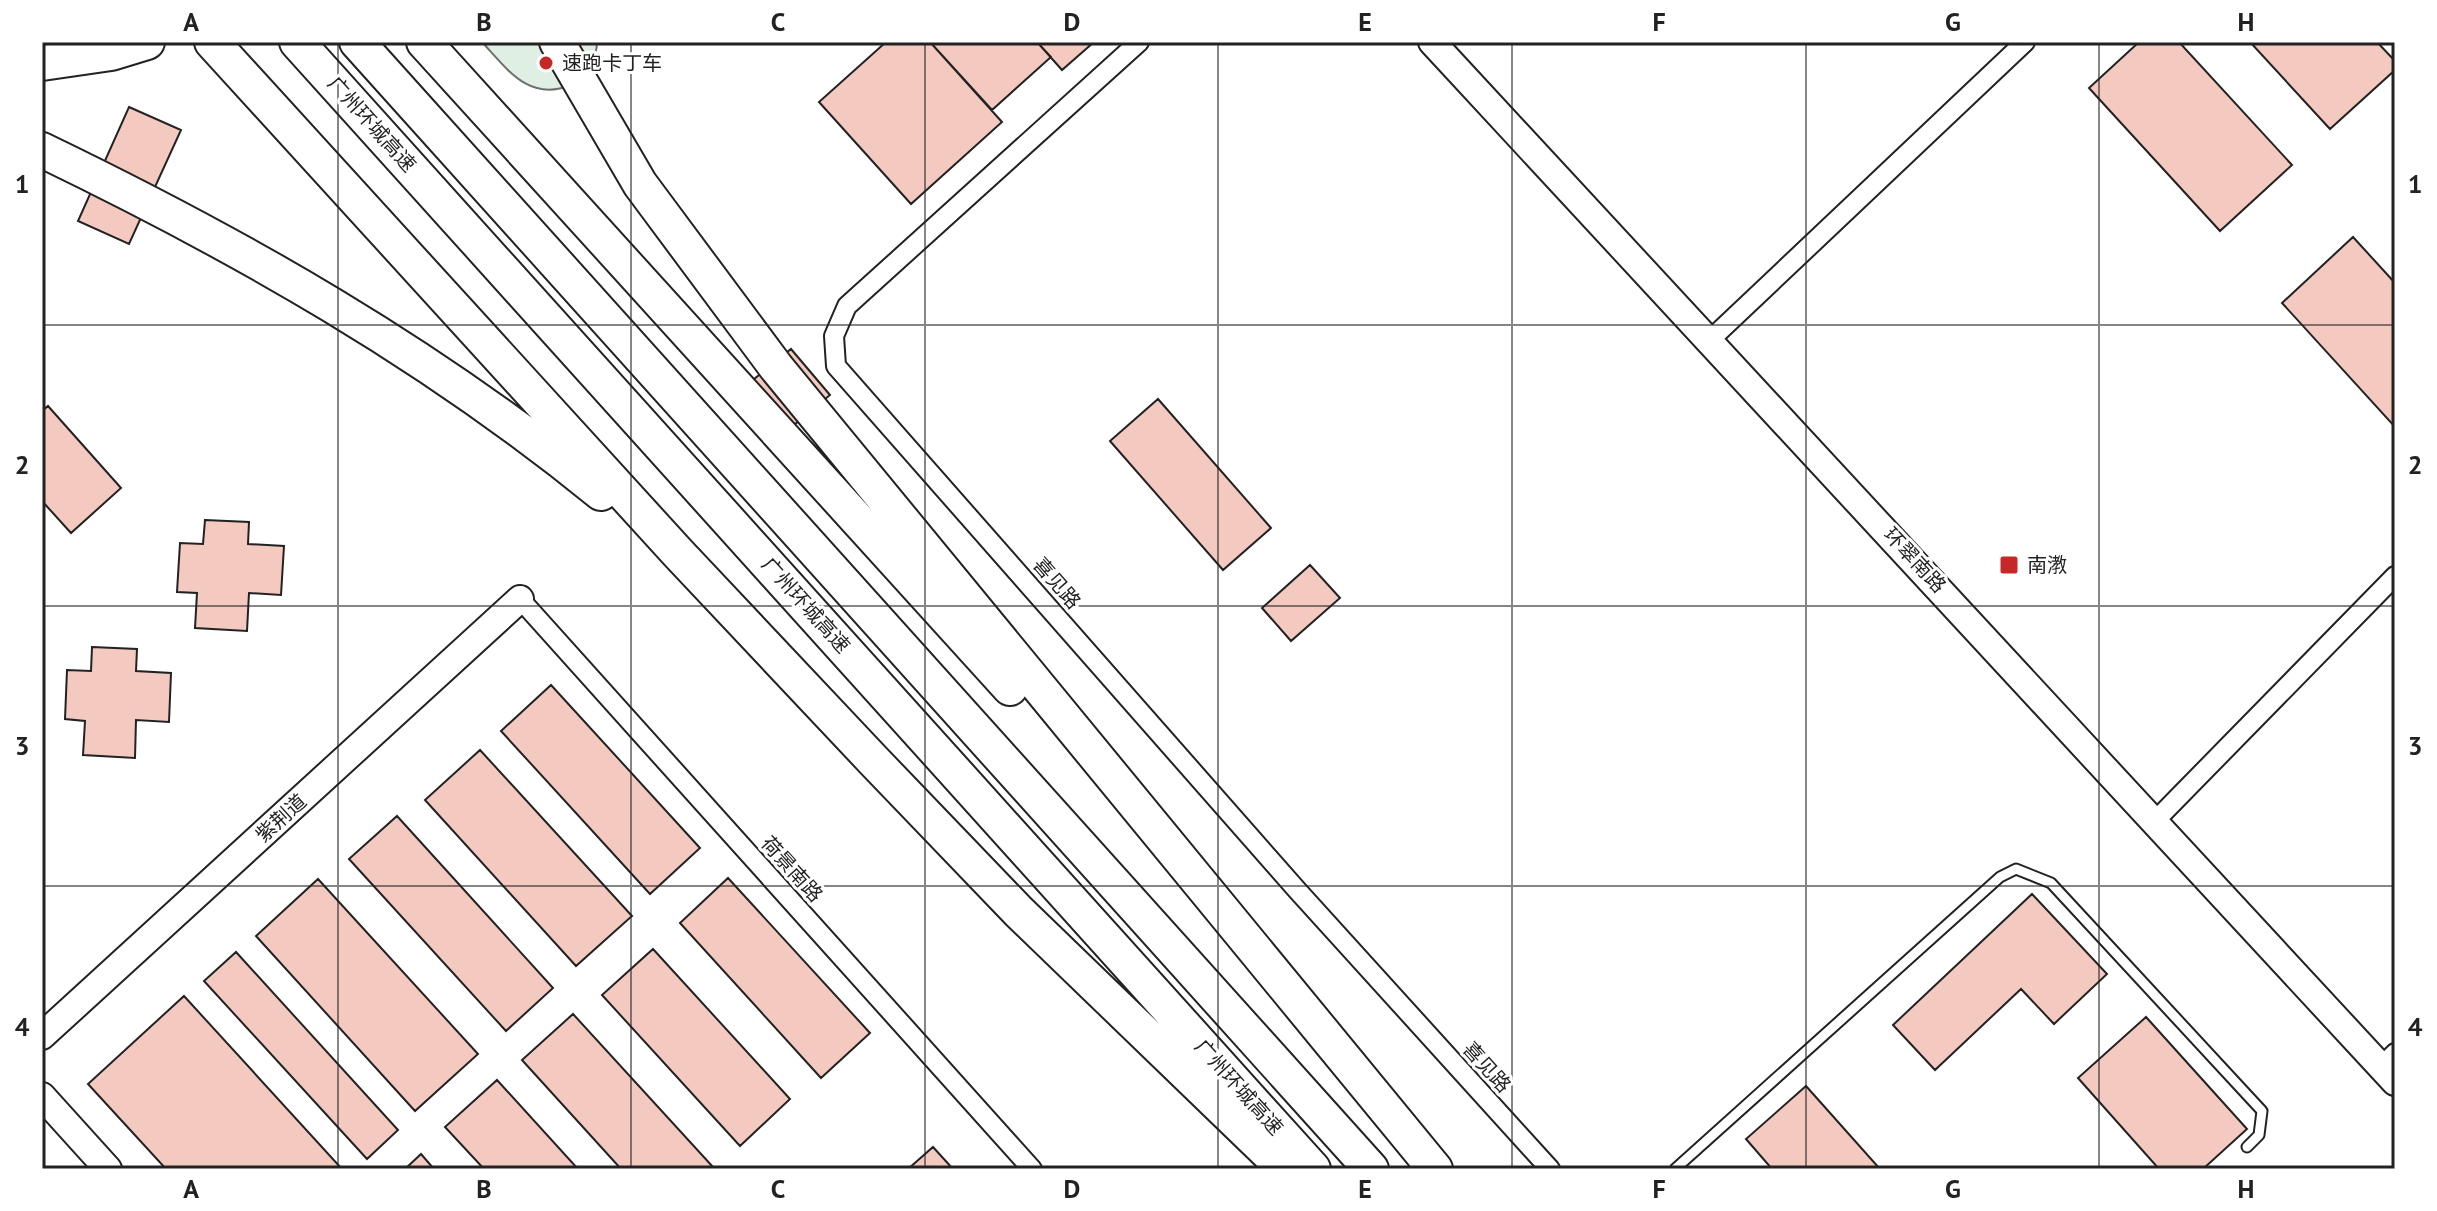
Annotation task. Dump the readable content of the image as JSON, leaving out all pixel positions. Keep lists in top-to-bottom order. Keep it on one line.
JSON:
{"streets":{"highway":["广州环城高速"],"street":["环翠南路","喜见路","紫荆道","荷景南路"]},"crossings":[["紫荆道","荷景南路"]],"places":{"other":["速跑卡丁车"],"transit":["南漖"]},"grid":{"columns":["A","B","C","D","E","F","G","H"],"rows":["1","2","3","4"]}}
